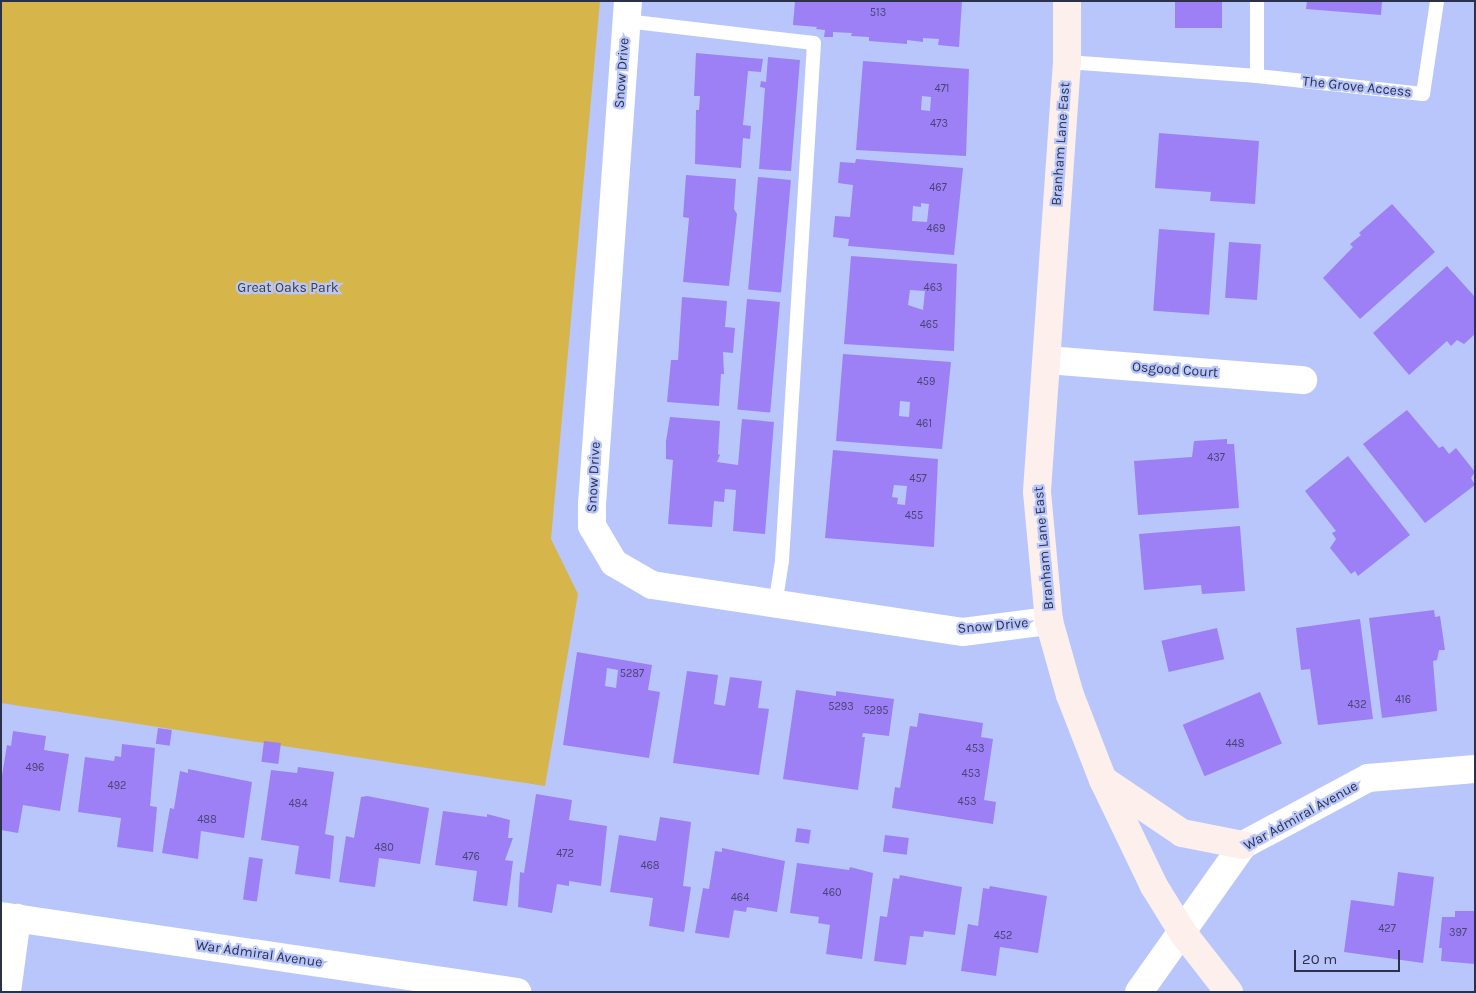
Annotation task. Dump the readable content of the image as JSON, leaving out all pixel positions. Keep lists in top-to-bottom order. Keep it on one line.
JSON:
{"streets":{"street":["Snow Drive","Branham Lane East","Osgood Court","War Admiral Avenue"],"lane":["The Grove Access"]},"crossings":[["Snow Drive","Branham Lane East"],["The Grove Access","Branham Lane East"],["Branham Lane East","Osgood Court"],["Branham Lane East","War Admiral Avenue"]],"parks":["Great Oaks Park"],"house_numbers":["513","471","473","467","469","463","465","459","461","437","457","455","5287","416","432","5293","5295","448","453","496","453","492","453","484","488","480","472","476","468","460","464","427","397","452"],"scale_bar":"20 m"}
